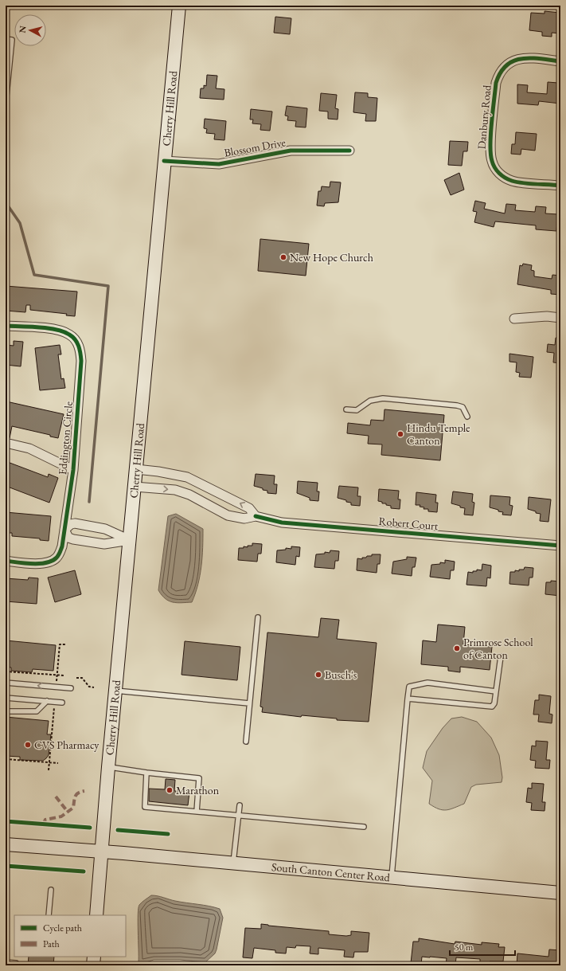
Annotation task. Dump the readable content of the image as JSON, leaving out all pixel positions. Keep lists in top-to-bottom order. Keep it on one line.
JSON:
{"streets":{"main road":["Cherry Hill Road","South Canton Center Road"],"street":["Danbury Road","Blossom Drive","Eddington Circle","Robert Court"]},"crossings":[["Cherry Hill Road","Blossom Drive"],["Cherry Hill Road","Robert Court"],["Cherry Hill Road","South Canton Center Road"]],"places":["New Hope Church","Hindu Temple Canton","Primrose School of Canton","Busch's","CVS Pharmacy","Marathon"],"legend":["Cycle path","Path"],"scale_bar":"50 m","north":"left"}
